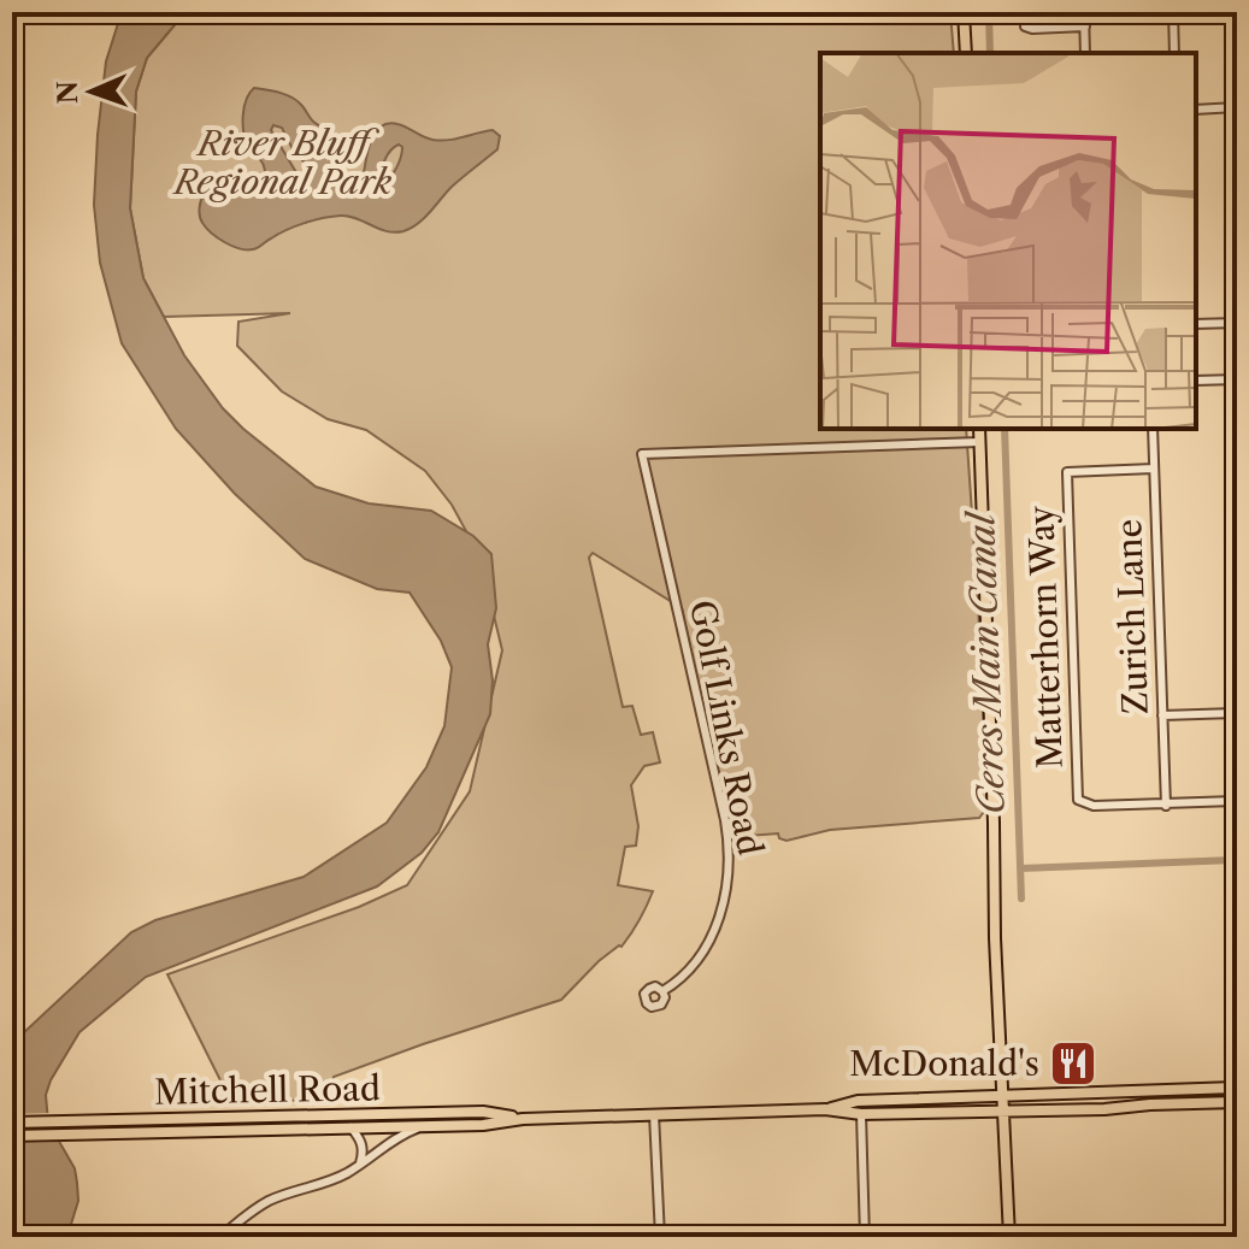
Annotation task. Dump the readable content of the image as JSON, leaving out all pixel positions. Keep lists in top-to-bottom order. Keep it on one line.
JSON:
{"streets":{"main road":["Mitchell Road"],"street":["Zurich Lane","Matterhorn Way","Golf Links Road"]},"crossings":[["Zurich Lane","Matterhorn Way"]],"water":["Ceres Main Canal"],"parks":["River Bluff Regional Park"],"places":{"restaurant":["McDonald's"]},"north":"left"}
